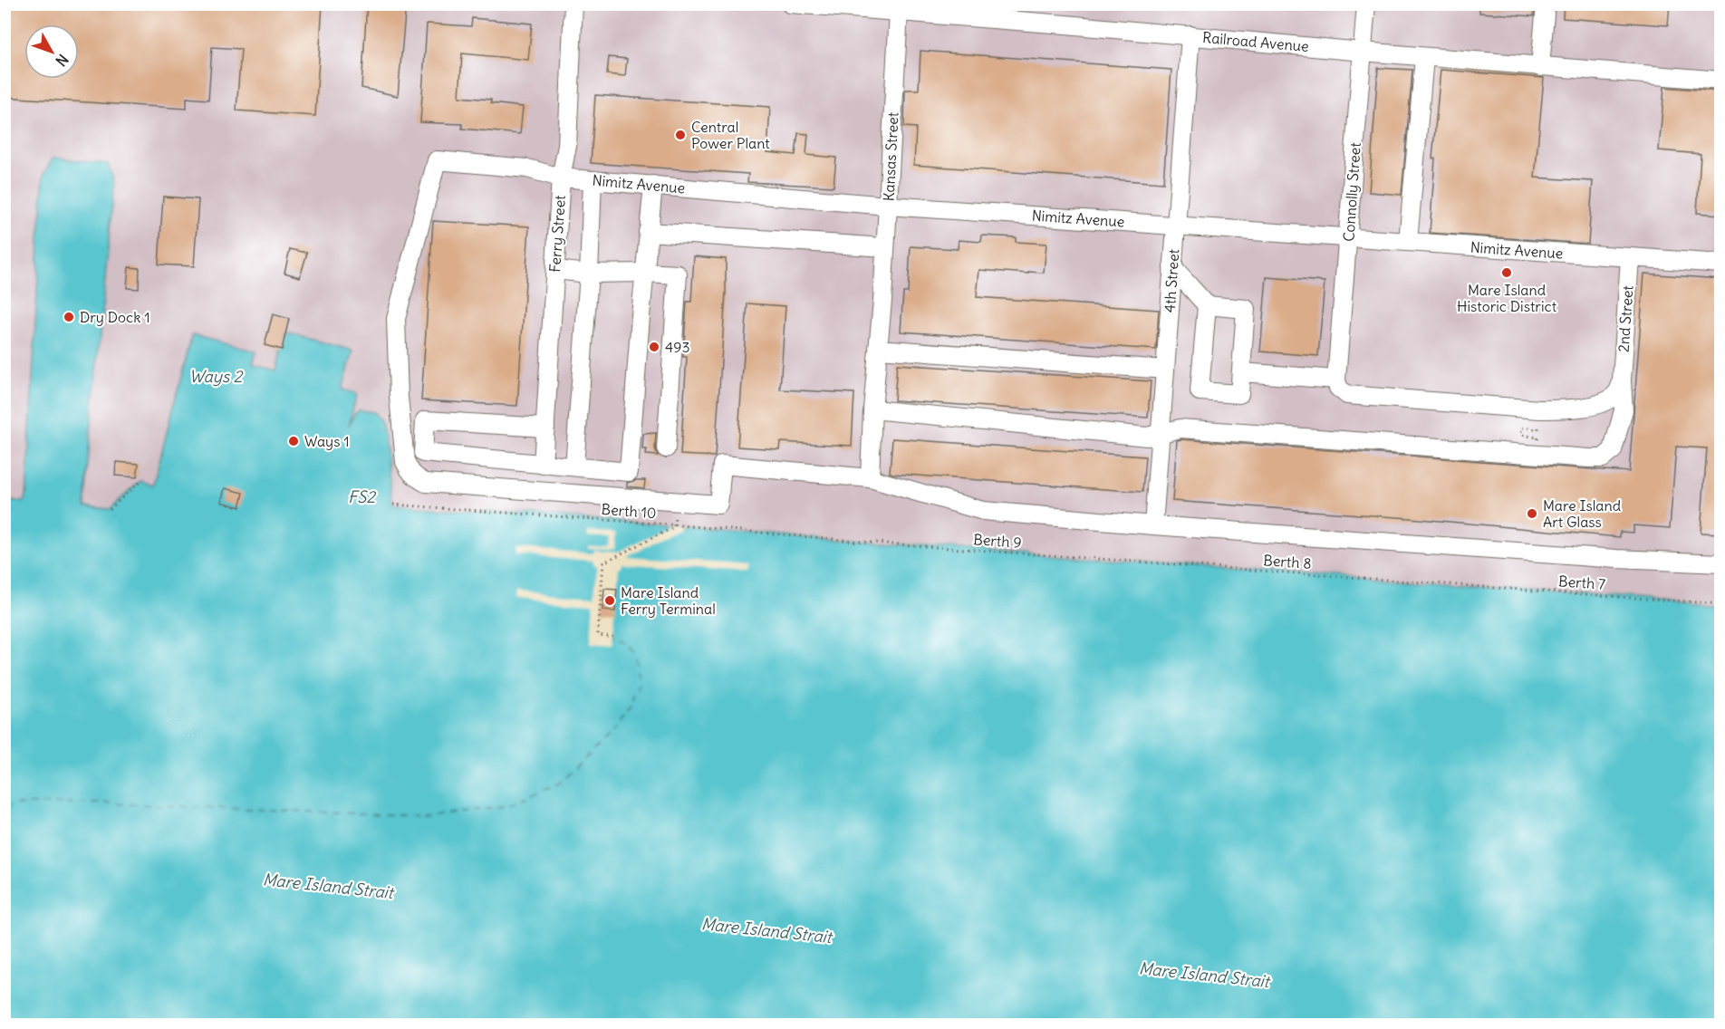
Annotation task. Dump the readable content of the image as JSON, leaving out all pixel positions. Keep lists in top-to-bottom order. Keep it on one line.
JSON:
{"streets":{"street":["Railroad Avenue","Kansas Street","Nimitz Avenue","Connolly Street","Ferry Street","4th Street","2nd Street"],"path":["Berth 10","Berth 9","Berth 8","Berth 7"]},"crossings":[["Railroad Avenue","Kansas Street"],["Railroad Avenue","Connolly Street"],["Railroad Avenue","4th Street"],["Kansas Street","Nimitz Avenue"],["Nimitz Avenue","Connolly Street"],["Nimitz Avenue","Ferry Street"],["Nimitz Avenue","4th Street"],["Nimitz Avenue","2nd Street"],["Berth 10","Berth 9"],["Berth 9","Berth 8"],["Berth 8","Berth 7"]],"water":["Ways 2","FS2","Mare Island Strait"],"places":["Central Power Plant","Mare Island Historic District","Dry Dock 1","493","Ways 1","Mare Island Art Glass","Mare Island Ferry Terminal"],"north":"bottom right"}
